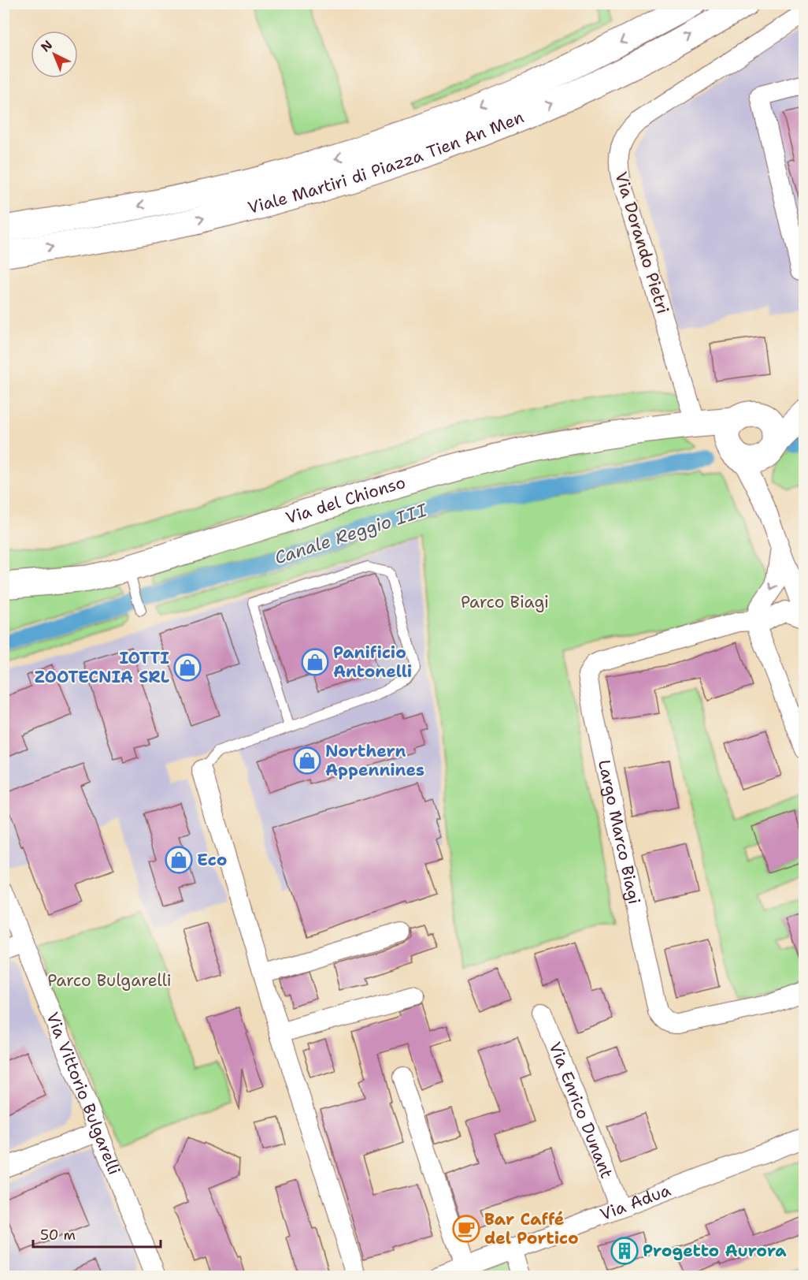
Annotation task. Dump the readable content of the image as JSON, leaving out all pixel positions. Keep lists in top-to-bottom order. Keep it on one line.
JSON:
{"streets":{"main road":["Viale Martiri di Piazza Tien An Men","Via del Chionso"],"street":["Via Dorando Pietri","Largo Marco Biagi","Via Vittorio Bulgarelli","Via Enrico Dunant","Via Adua"]},"crossings":[["Via Dorando Pietri","Via del Chionso"],["Via Enrico Dunant","Via Adua"]],"water":["Canale Reggio III"],"parks":["Parco Biagi","Parco Bulgarelli"],"places":{"shop":["Panificio Antonelli","IOTTI ZOOTECNIA SRL","Northern Appennines","Eco"],"cafe":["Bar Caffé del Portico"],"building":["Progetto Aurora"]},"scale_bar":"50 m","north":"top left"}
